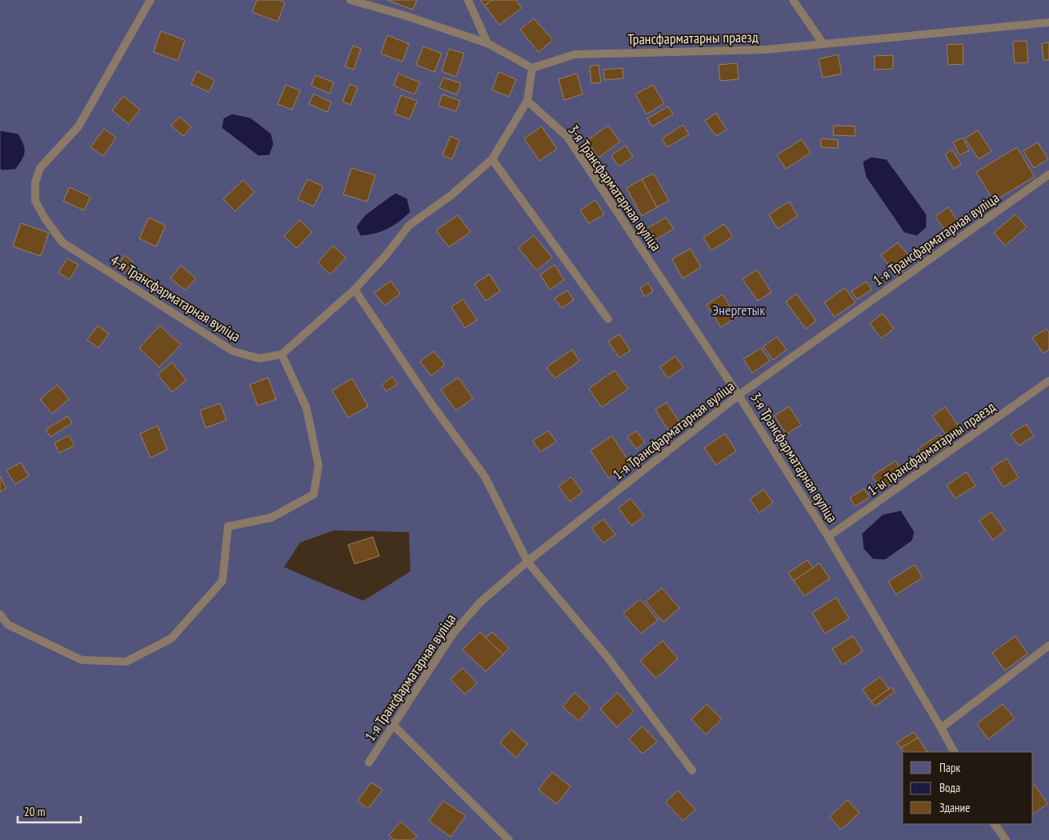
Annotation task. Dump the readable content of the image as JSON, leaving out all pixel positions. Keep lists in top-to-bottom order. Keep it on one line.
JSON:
{"streets":{"lane":["Трансфарматарны праезд","3-я Трансфарматарная вуліца","1-я Трансфарматарная вуліца","4-я Трансфарматарная вуліца","1-ы Трансфарматарны праезд"]},"crossings":[["3-я Трансфарматарная вуліца","1-я Трансфарматарная вуліца"],["3-я Трансфарматарная вуліца","1-ы Трансфарматарны праезд"]],"parks":["Энергетык"],"legend":["Парк","Вода","Здание"],"scale_bar":"20 m"}
